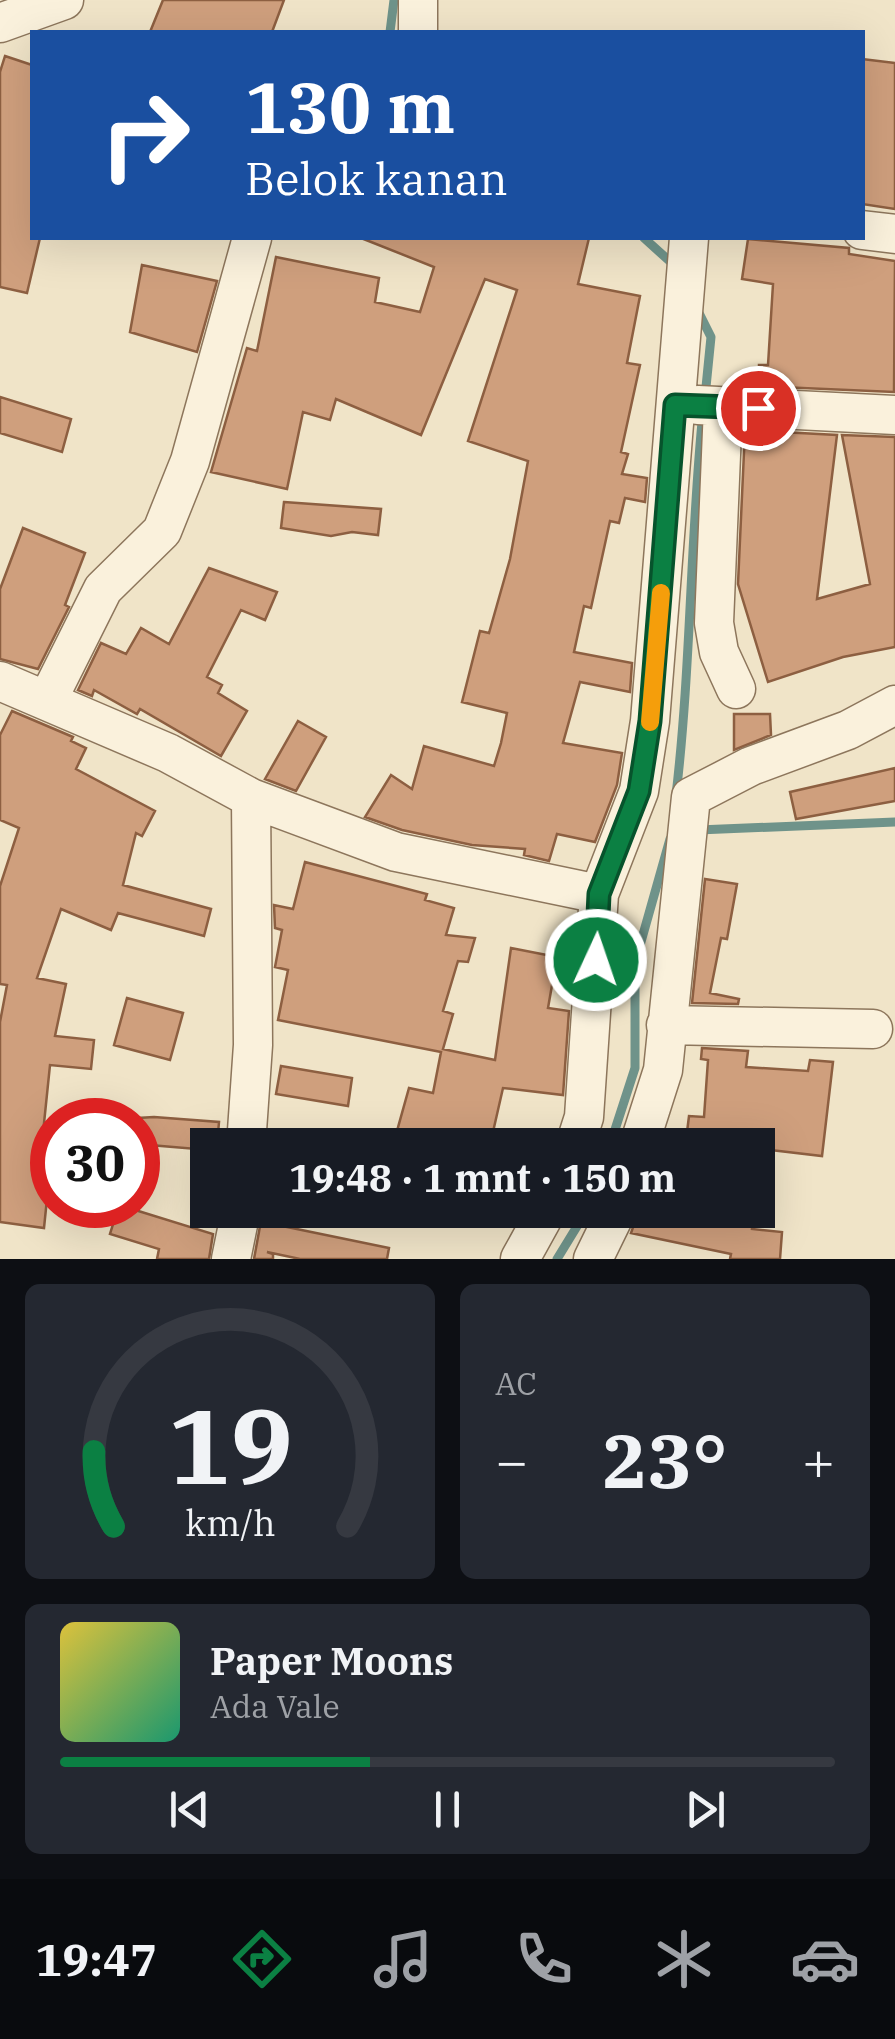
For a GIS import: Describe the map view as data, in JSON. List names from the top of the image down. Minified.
{"page":{"turn":["130 m","Belok kanan"],"limit":"30","trip":"19:48 · 1 mnt · 150 m","tile":"AC","heat":["−","23°","+"],"song":["Paper Moons","Ada Vale"],"tabs":"19:47","gauge":["19","km/h"]}}
